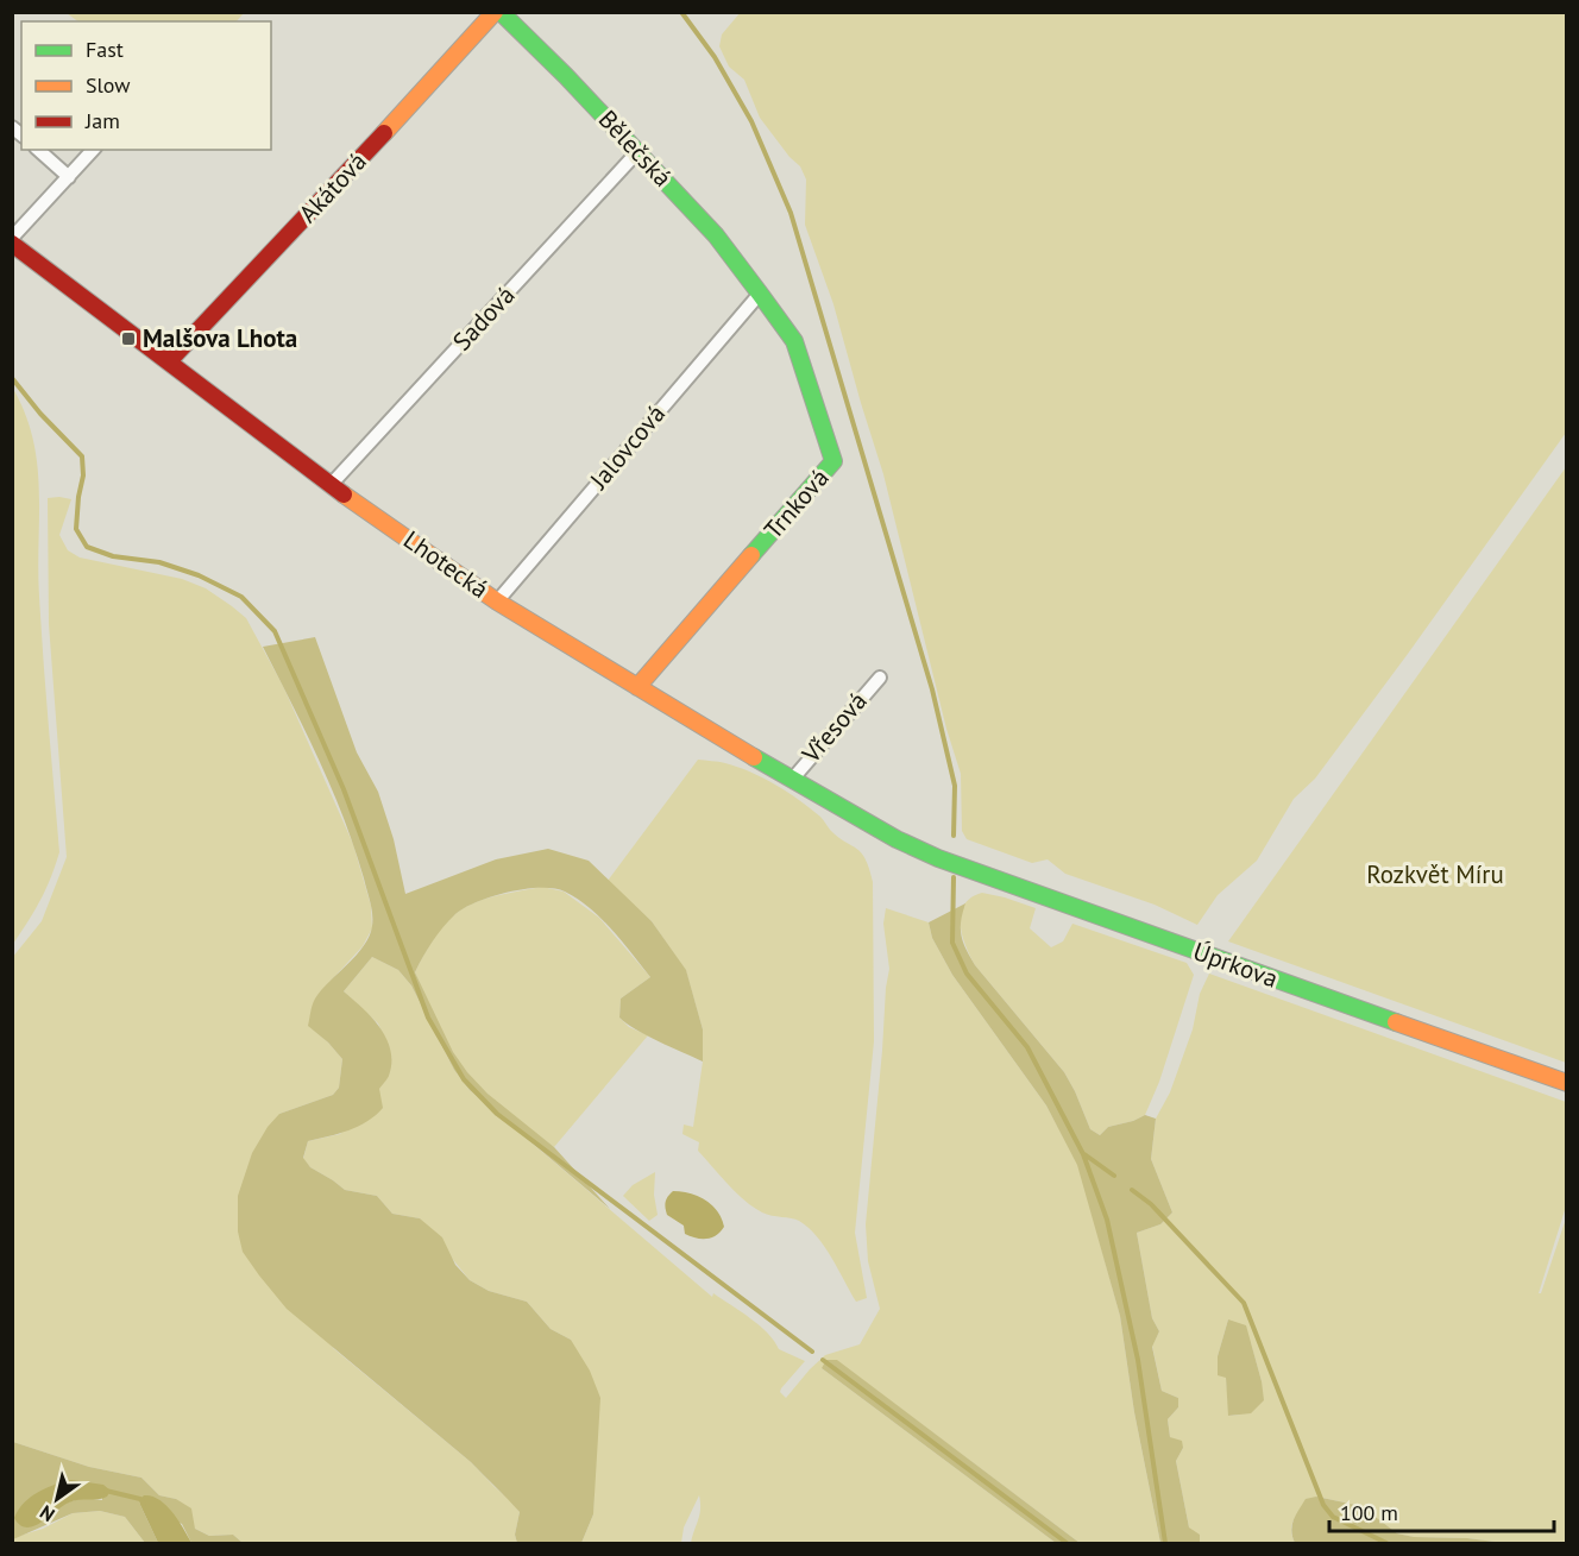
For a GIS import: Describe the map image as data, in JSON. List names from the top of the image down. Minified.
{"streets":{"street":["Bělečská","Akátová","Sadová","Jalovcová","Trnková","Lhotecká","Vřesová","Úprkova"]},"crossings":[["Bělečská","Sadová"],["Bělečská","Jalovcová"],["Bělečská","Trnková"],["Akátová","Lhotecká"],["Sadová","Lhotecká"],["Jalovcová","Trnková"],["Jalovcová","Lhotecká"],["Trnková","Lhotecká"],["Lhotecká","Vřesová"],["Lhotecká","Úprkova"]],"parks":["Rozkvět Míru"],"places":{"transit":["Malšova Lhota"]},"legend":["Fast","Slow","Jam"],"scale_bar":"100 m","north":"bottom left"}
